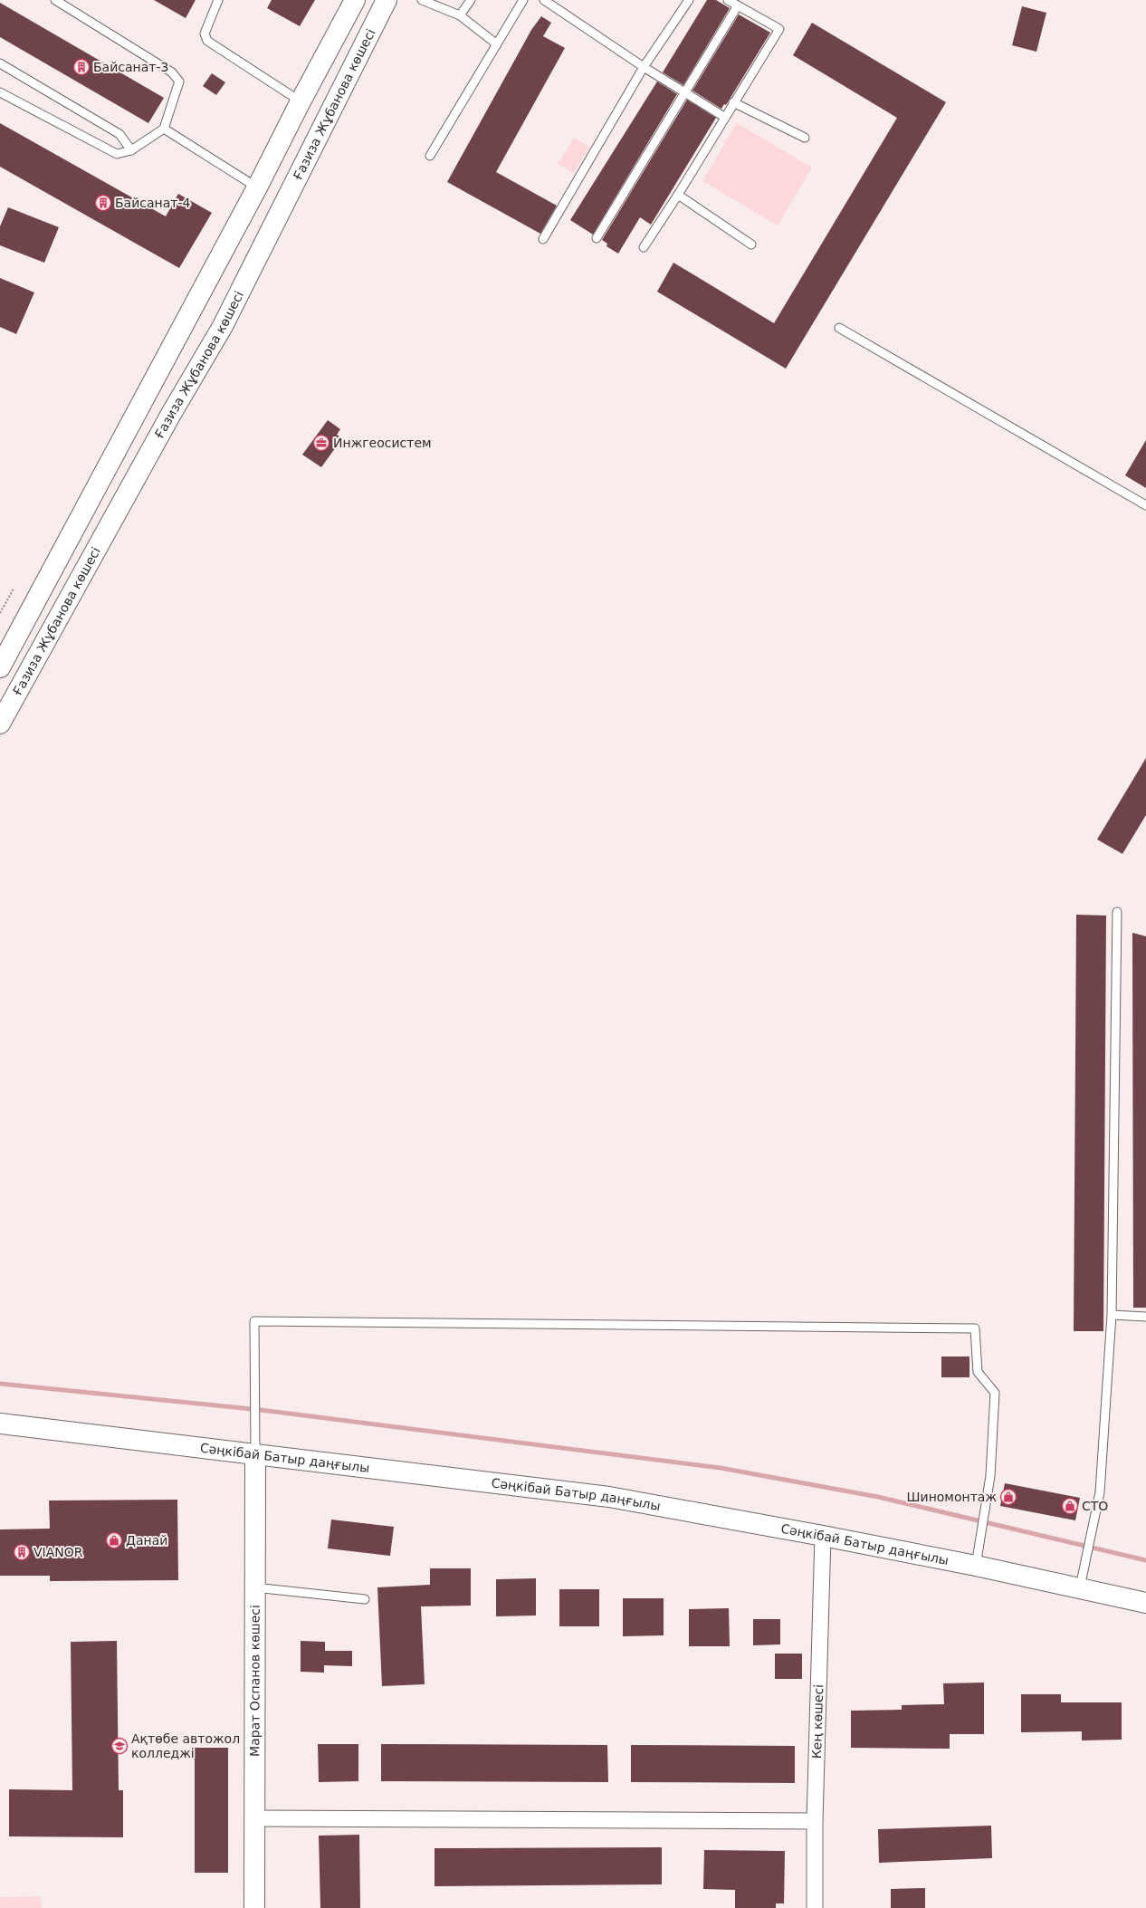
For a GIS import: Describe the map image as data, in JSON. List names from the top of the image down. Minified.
{"streets":{"street":["Ғазиза Жұбанова көшесі","Сәңкібай Батыр даңғылы","Марат Оспанов көшесі","Кең көшесі"]},"crossings":[["Сәңкібай Батыр даңғылы","Марат Оспанов көшесі"],["Сәңкібай Батыр даңғылы","Кең көшесі"]],"places":{"building":["Байсанат-3","Байсанат-4","VIANOR"],"office":["Инжгеосистем"],"shop":["Шиномонтаж","СТО","Данай"],"school or university":["Ақтөбе автожол колледжі"]}}
